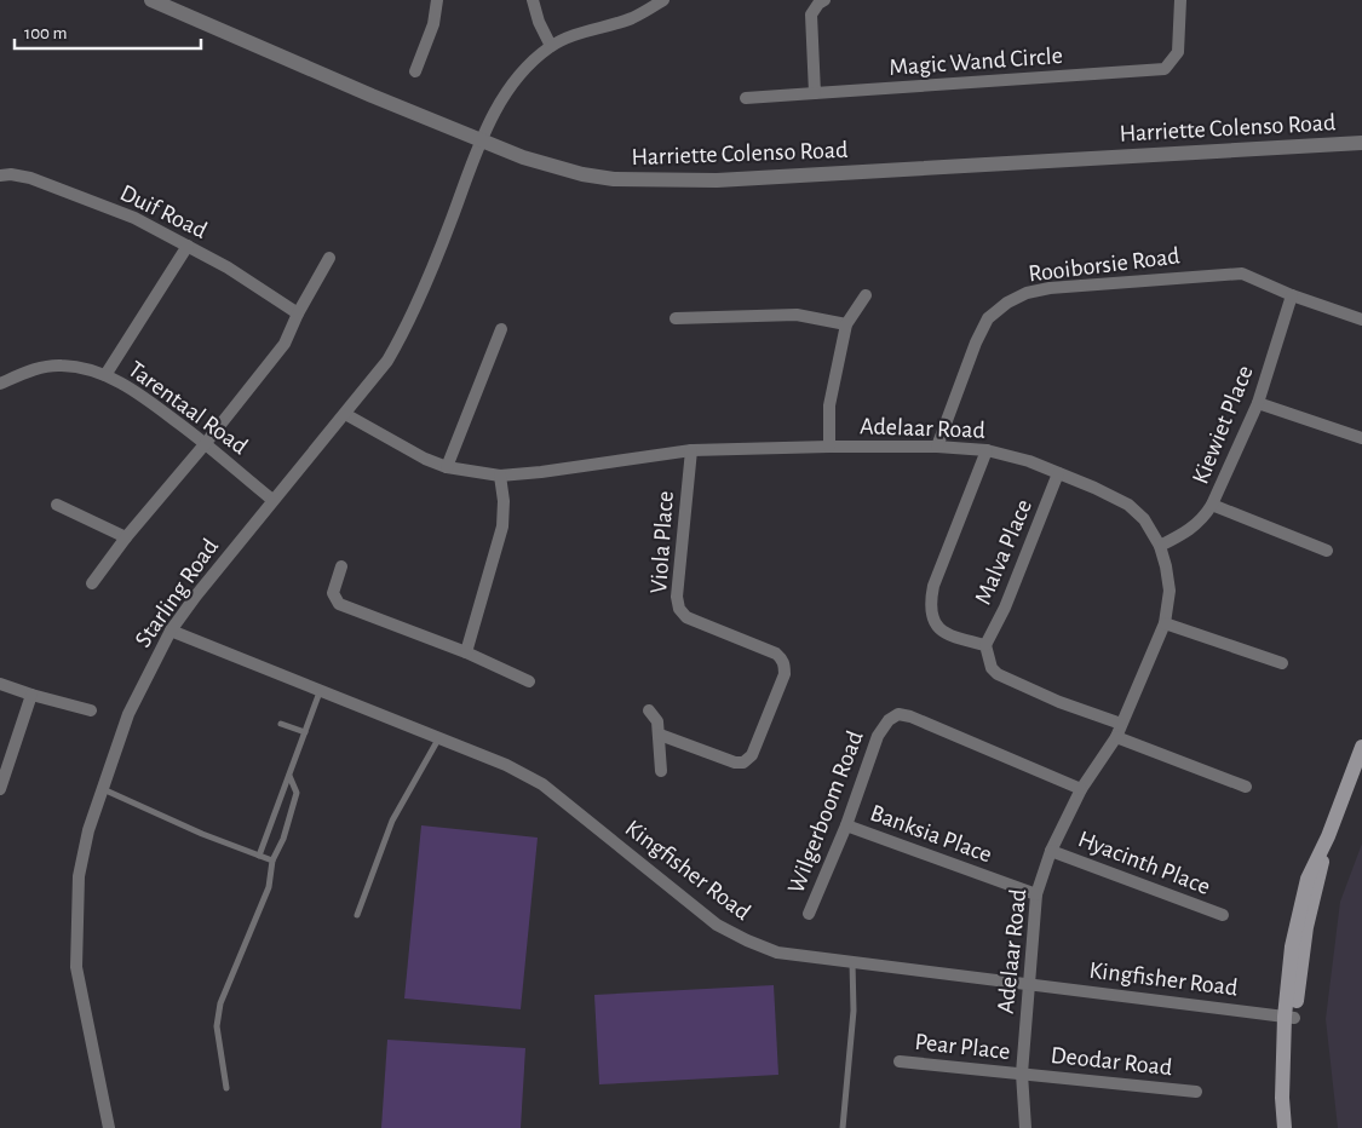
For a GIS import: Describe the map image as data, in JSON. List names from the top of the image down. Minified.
{"streets":{"street":["Magic Wand Circle","Harriette Colenso Road","Duif Road","Rooiborsie Road","Tarentaal Road","Kiewiet Place","Adelaar Road","Viola Place","Malva Place","Starling Road","Wilgerboom Road","Banksia Place","Hyacinth Place","Kingfisher Road","Pear Place","Deodar Road"]},"crossings":[["Harriette Colenso Road","Starling Road"],["Rooiborsie Road","Kiewiet Place"],["Rooiborsie Road","Adelaar Road"],["Tarentaal Road","Starling Road"],["Kiewiet Place","Adelaar Road"],["Adelaar Road","Viola Place"],["Adelaar Road","Malva Place"],["Adelaar Road","Starling Road"],["Adelaar Road","Wilgerboom Road"],["Adelaar Road","Banksia Place"],["Adelaar Road","Hyacinth Place"],["Adelaar Road","Kingfisher Road"],["Adelaar Road","Pear Place"],["Adelaar Road","Deodar Road"],["Starling Road","Kingfisher Road"],["Wilgerboom Road","Banksia Place"],["Pear Place","Deodar Road"]],"scale_bar":"100 m"}
